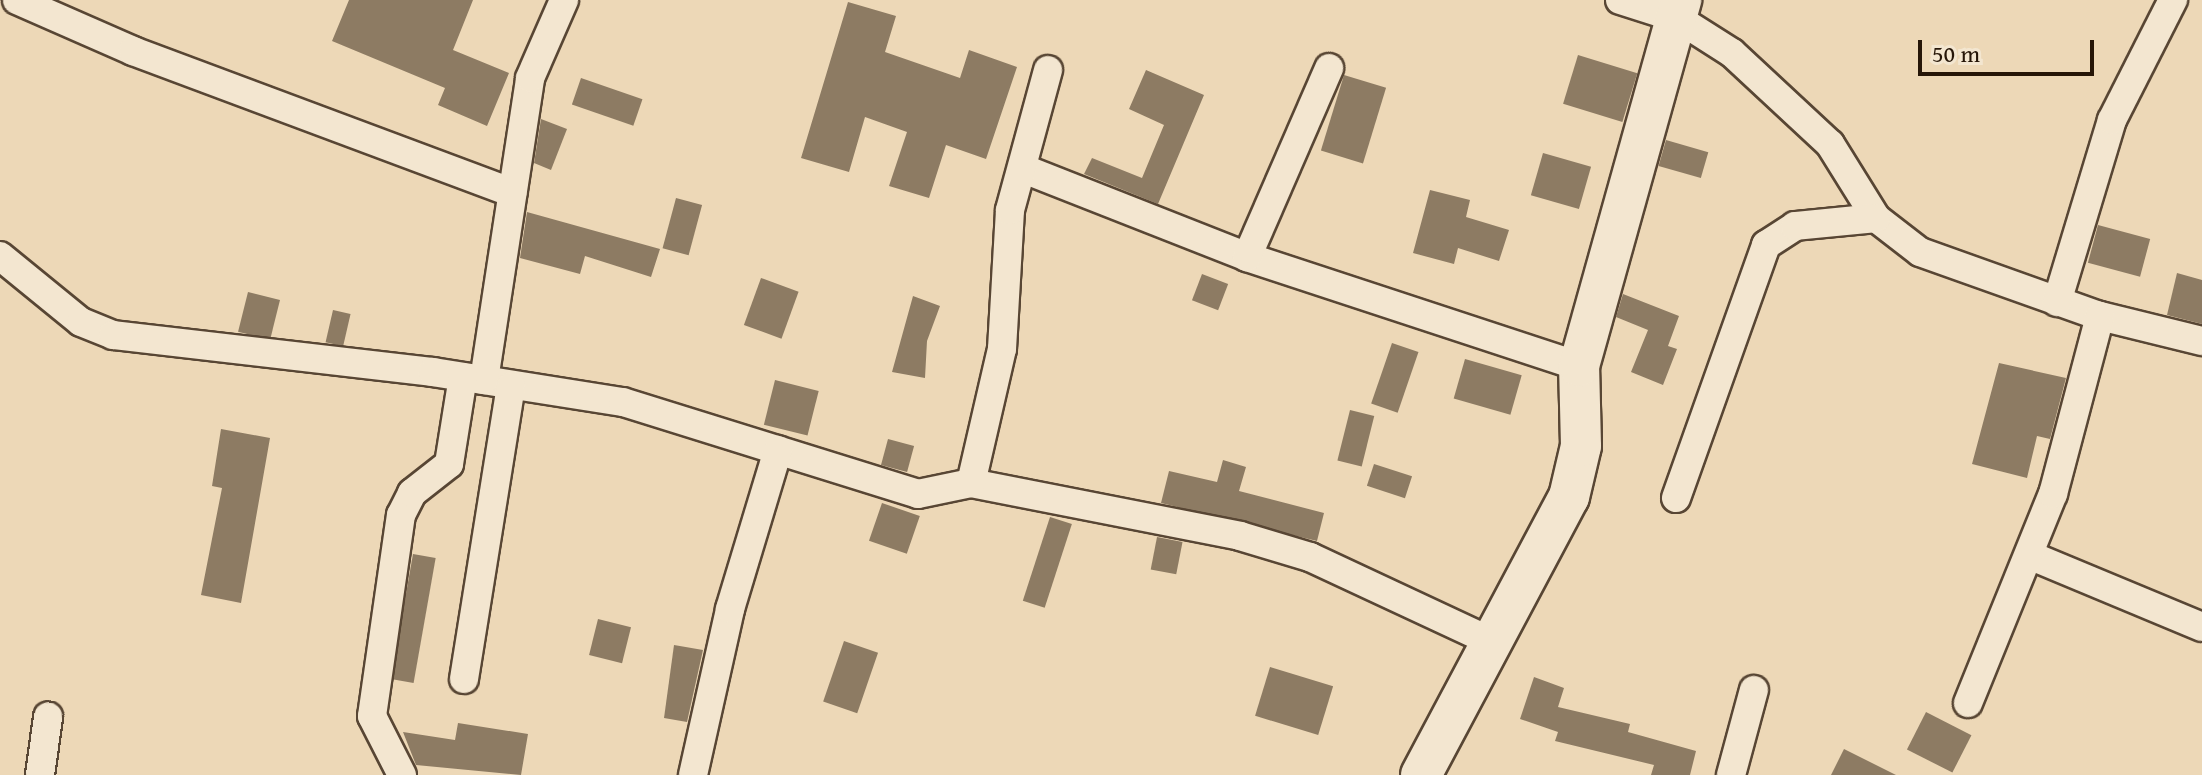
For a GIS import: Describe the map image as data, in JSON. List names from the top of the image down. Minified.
{"scale_bar":"50 m"}
